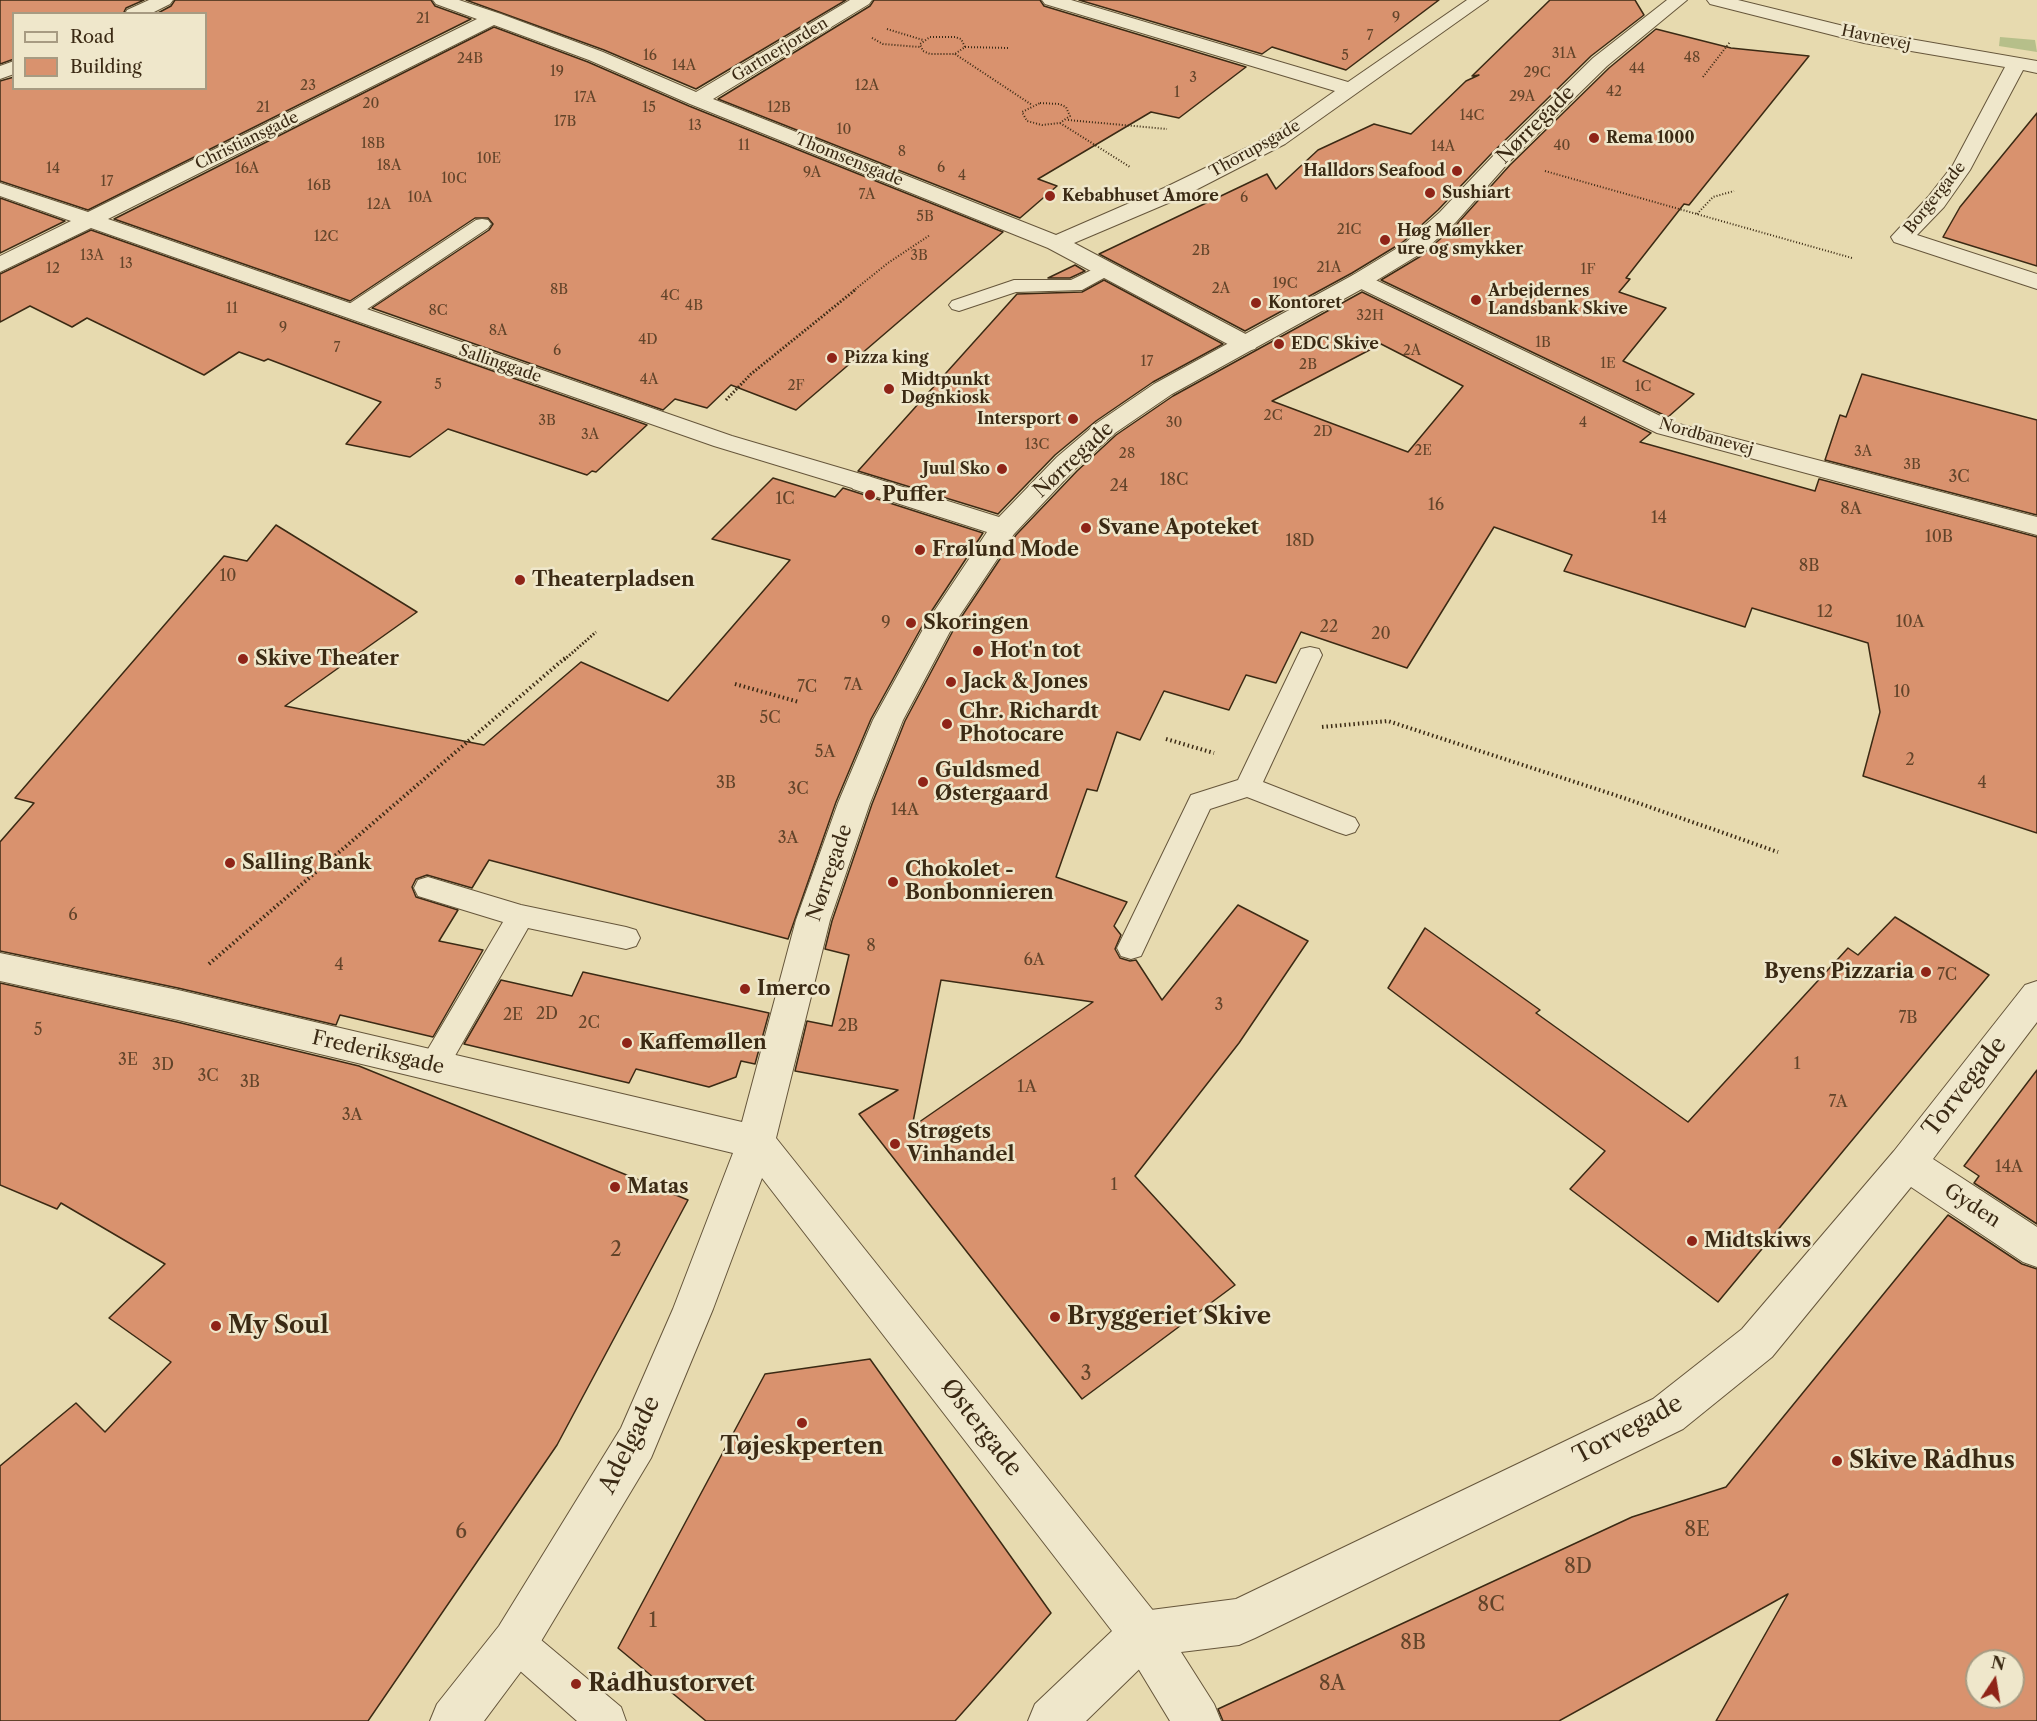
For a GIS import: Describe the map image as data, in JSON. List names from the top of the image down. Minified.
{"streets":{"street":["Havnevej","Gartnerjorden","Nørregade","Christiansgade","Thorupsgade","Thomsensgade","Borgergade","Sallinggade","Nordbanevej","Frederiksgade","Torvegade","Gyden","Østergade","Adelgade"]},"crossings":[["Havnevej","Borgergade"],["Gartnerjorden","Thomsensgade"],["Nørregade","Thomsensgade"],["Nørregade","Sallinggade"],["Nørregade","Nordbanevej"],["Nørregade","Frederiksgade"],["Nørregade","Østergade"],["Nørregade","Adelgade"],["Christiansgade","Thomsensgade"],["Christiansgade","Sallinggade"],["Thorupsgade","Thomsensgade"],["Frederiksgade","Østergade"],["Frederiksgade","Adelgade"],["Torvegade","Gyden"],["Torvegade","Østergade"],["Østergade","Adelgade"]],"places":["Rema 1000","Halldors Seafood","Sushiart","Kebabhuset Amore","Høg Møller ure og smykker","Arbejdernes Landsbank Skive","Kontoret","EDC Skive","Pizza king","Midtpunkt Døgnkiosk","Intersport","Juul Sko","Puffer","Svane Apoteket","Frølund Mode","Theaterpladsen","Skoringen","Hot'n tot","Skive Theater","Jack & Jones","Chr. Richardt Photocare","Guldsmed Østergaard","Salling Bank","Chokolet - Bonbonnieren","Byens Pizzaria","Imerco","Kaffemøllen","Strøgets Vinhandel","Matas","Midtskiws","Bryggeriet Skive","My Soul","Tøjeskperten","Skive Rådhus","Rådhustorvet"],"house_numbers":["9","21","7","31A","16","5","48","24B","14A","44","19","29C","3","23","12A","42","1","29A","17A","20","21","15","12B","14C","17B","13","10","18B","11","40","14A","8","10E","18A","6","14","16A","9A","4","10C","17","16B","7A","10A","6","12A","5B","21C","12C","2B","13A","3B","13","21A","12","1F","19C","2A","8B","4C","4B","11","8C","32H","9","8A","4D","1B","7","6","2A","17","1E","2B","4A","5","2F","1C","2C","3B","30","4","2D","3A","13C","2E","3A","28","3B","3C","18C","24","1C","16","8A","14","10B","18D","8B","10","12","10A","9","22","20","7A","7C","10","5C","5A","2","3B","4","3C","14A","3A","6","8","6A","4","7C","3","2D","2E","7B","2C","2B","5","3E","1","3D","3C","3B","1A","7A","3A","14A","1","2","3","8E","6","8D","8C","1","8B","8A"],"legend":["Road","Building"],"north":"top"}
